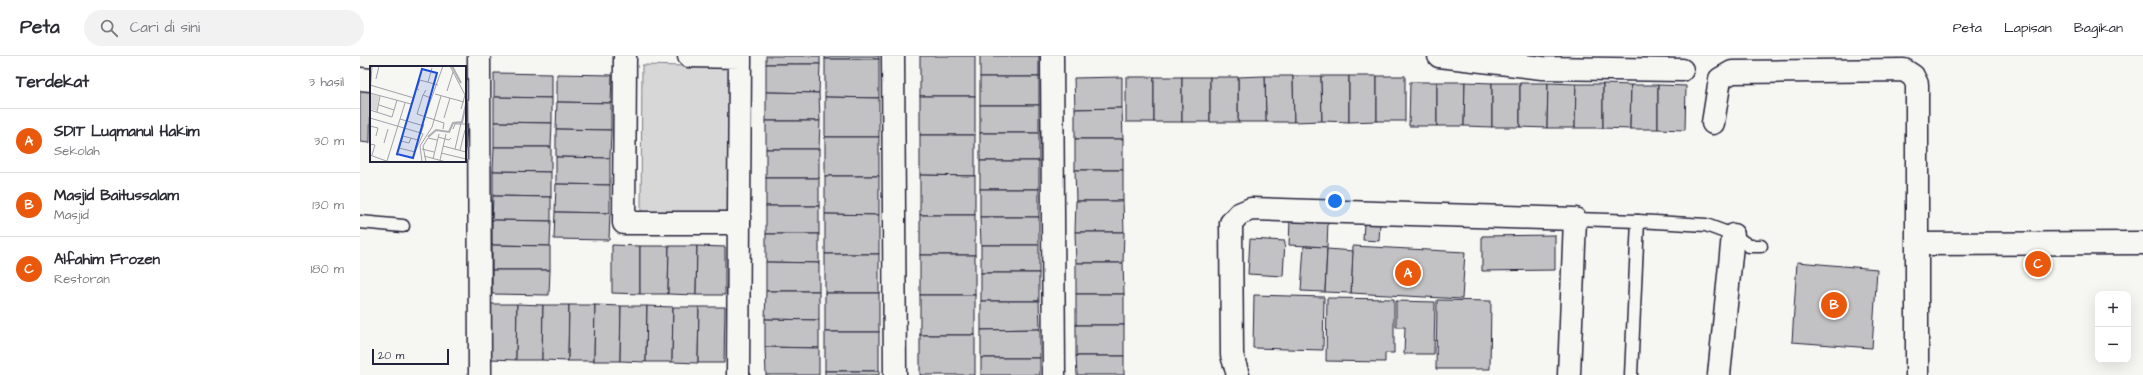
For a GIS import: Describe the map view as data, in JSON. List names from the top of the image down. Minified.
{"scale_bar":"20 m","page":{"header":"Peta","search":"Cari di sini","nav":["Peta","Lapisan","Bagikan"],"heading":["Terdekat","3 hasil"],"list":[{"mark":"A","name":"SDIT Luqmanul Hakim","note":"Sekolah","value":"30 m"},{"mark":"B","name":"Masjid Baitussalam","note":"Masjid","value":"130 m"},{"mark":"C","name":"Alfahim Frozen","note":"Restoran","value":"180 m"}],"pins":["C","A","B"],"map_buttons":["+","−"],"scale":"20 m"}}
